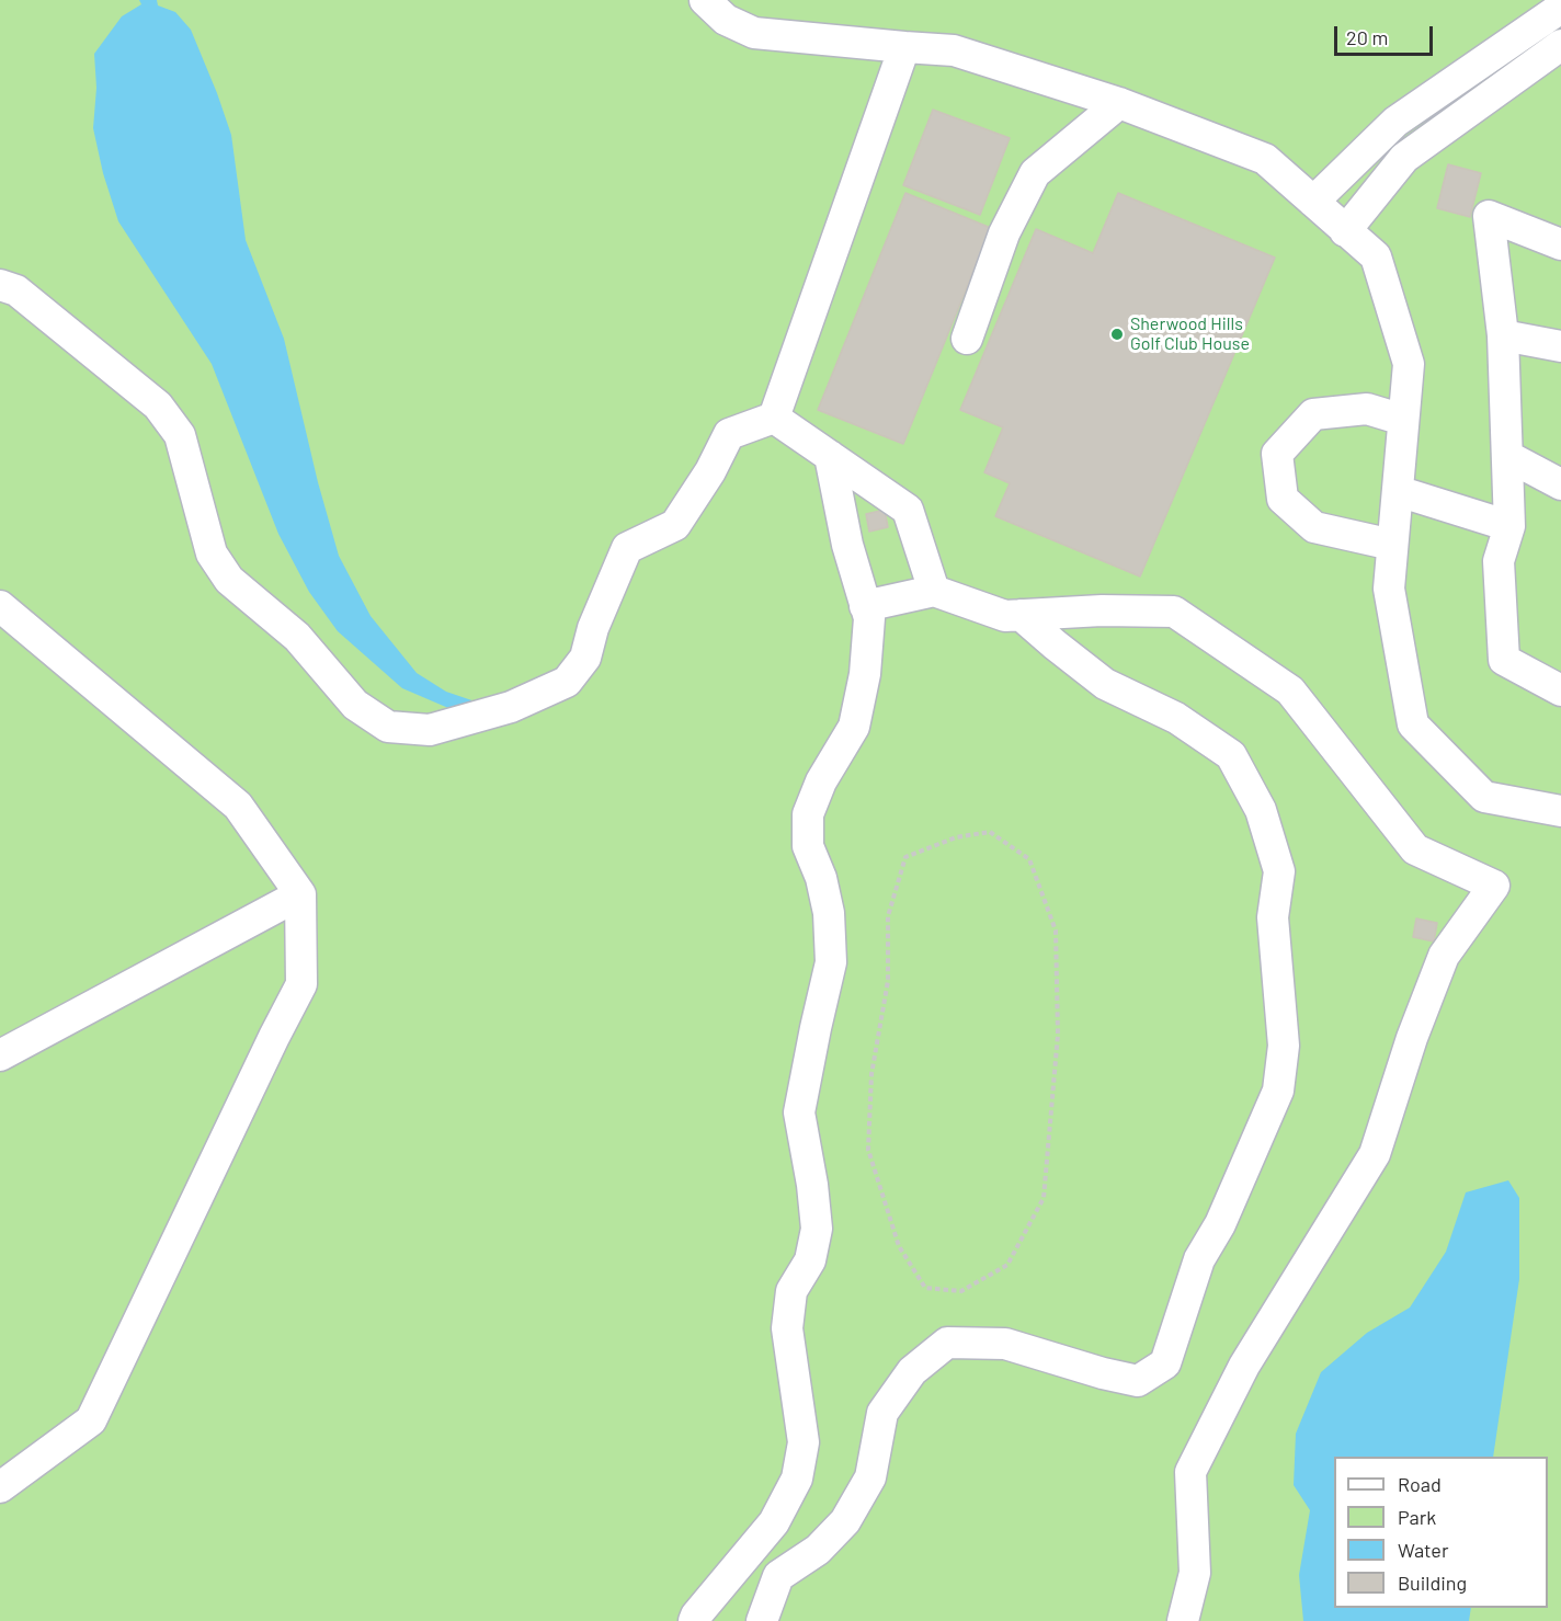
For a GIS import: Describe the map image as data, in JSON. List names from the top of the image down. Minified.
{"places":["Sherwood Hills Golf Club House"],"legend":["Road","Park","Water","Building"],"scale_bar":"20 m"}
